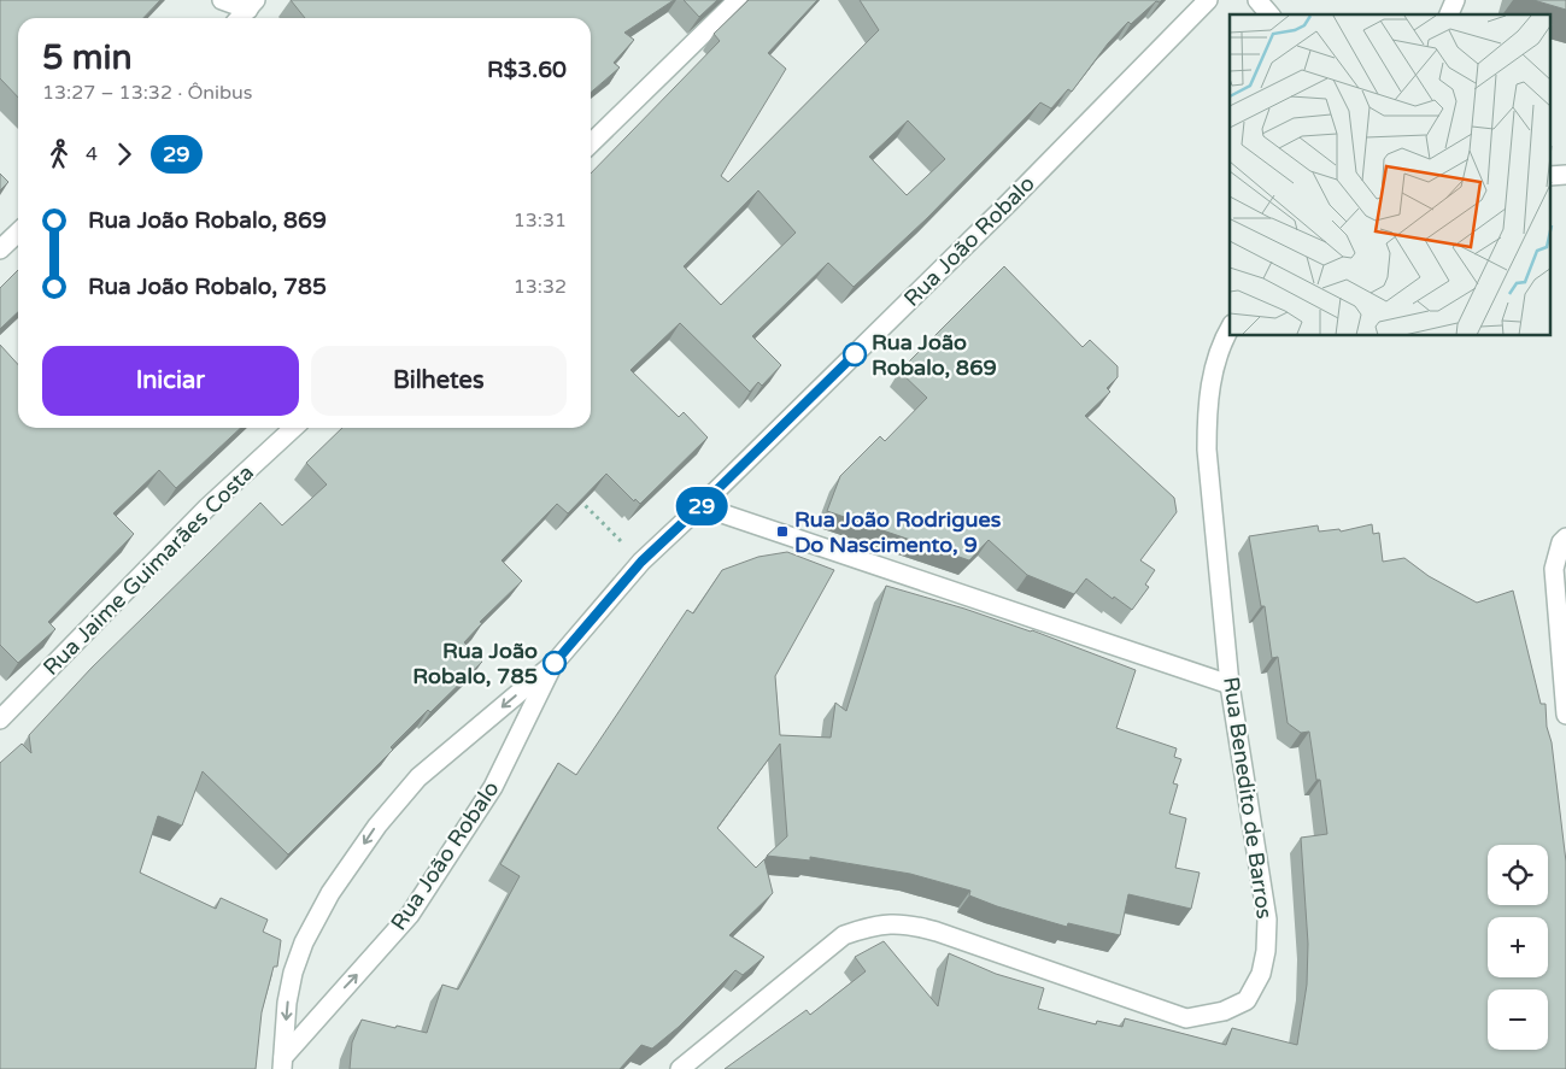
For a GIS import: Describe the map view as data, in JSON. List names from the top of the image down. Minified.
{"streets":{"street":["Rua João Robalo","Rua Jaime Guimarães Costa","Rua Benedito de Barros"]},"places":{"other":["Rua João Robalo, 869","Rua João Robalo, 785"],"transit":["Rua João Rodrigues Do Nascimento, 9"]},"lines":["bus line 29"],"page":{"on_map":"29","heading":["5 min","13:27 – 13:32 · Ônibus","R$3.60"],"legs":["4","29"],"list":[{"name":"Rua João Robalo, 869","value":"13:31"},{"name":"Rua João Robalo, 785","value":"13:32"}],"buttons":["Iniciar","Bilhetes"],"map_buttons":["+","−"]}}
